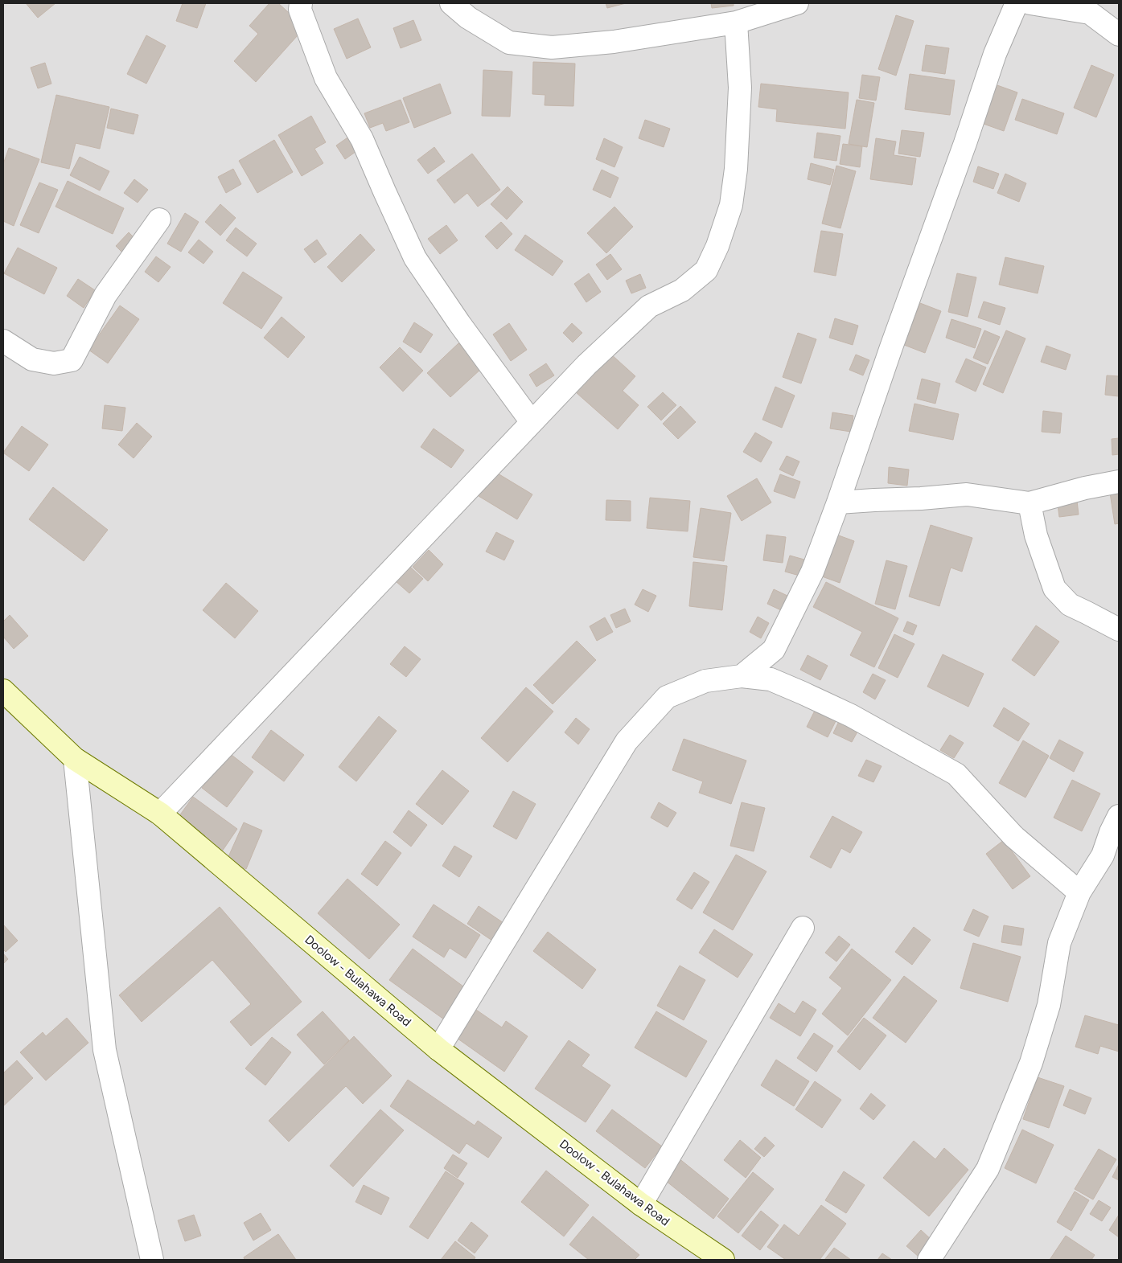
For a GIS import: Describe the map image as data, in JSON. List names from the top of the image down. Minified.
{"streets":{"main road":["Doolow - Bulahawa Road"]}}
